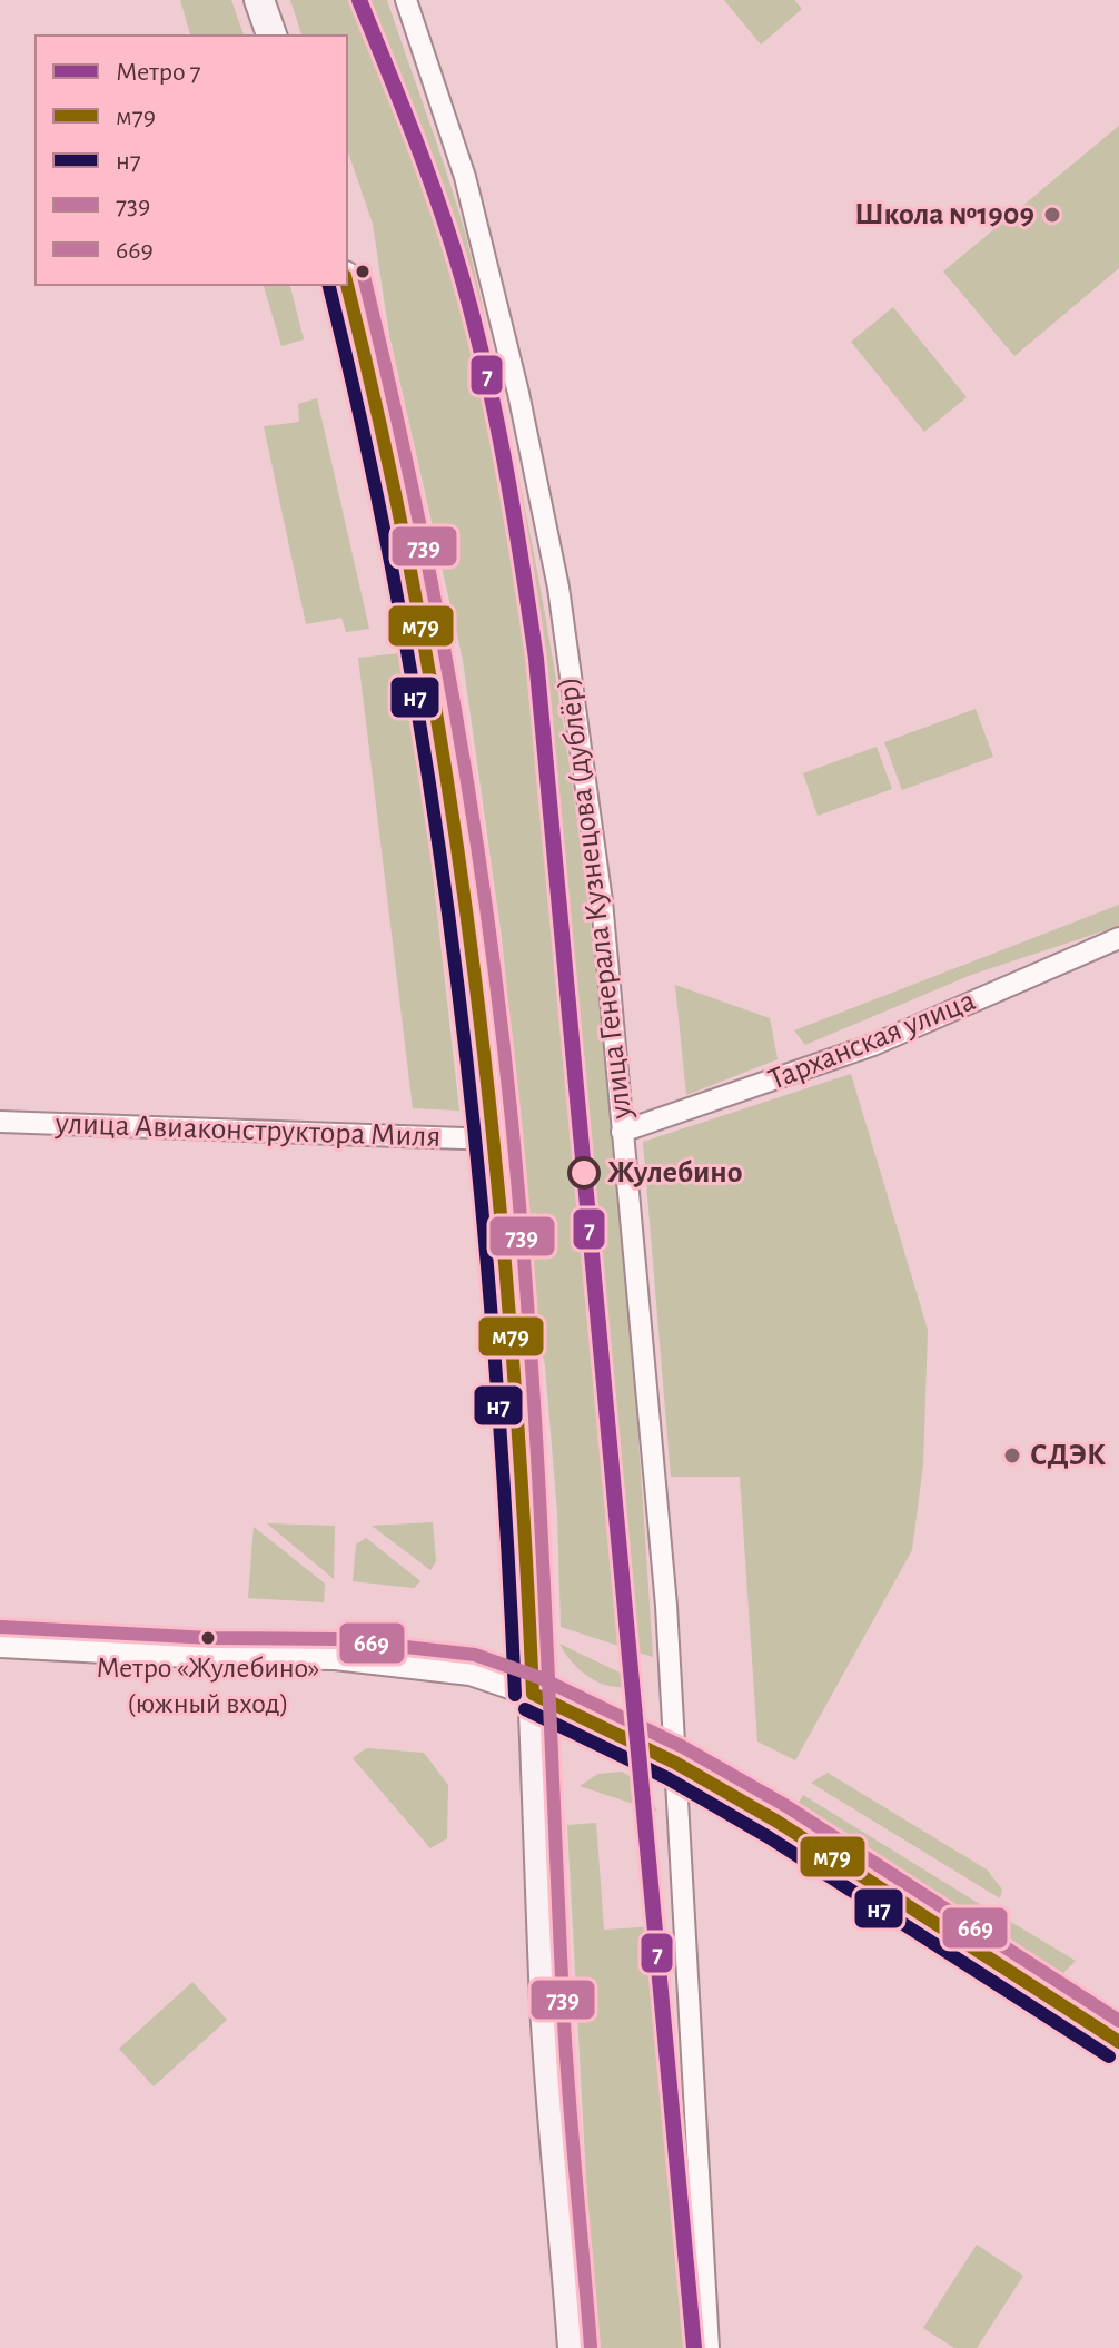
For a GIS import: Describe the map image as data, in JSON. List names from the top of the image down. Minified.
{"streets":{"street":["улица Генерала Кузнецова (дублёр)","Тарханская улица","улица Авиаконструктора Миля"]},"crossings":[["улица Генерала Кузнецова (дублёр)","Тарханская улица"]],"places":["Школа №1909","Жулебино","СДЭК","Метро «Жулебино» (южный вход)"],"lines":["metro line 7","transit line 739","transit line м79","transit line н7","transit line 669"],"legend":["Метро 7","м79","н7","739","669"]}
